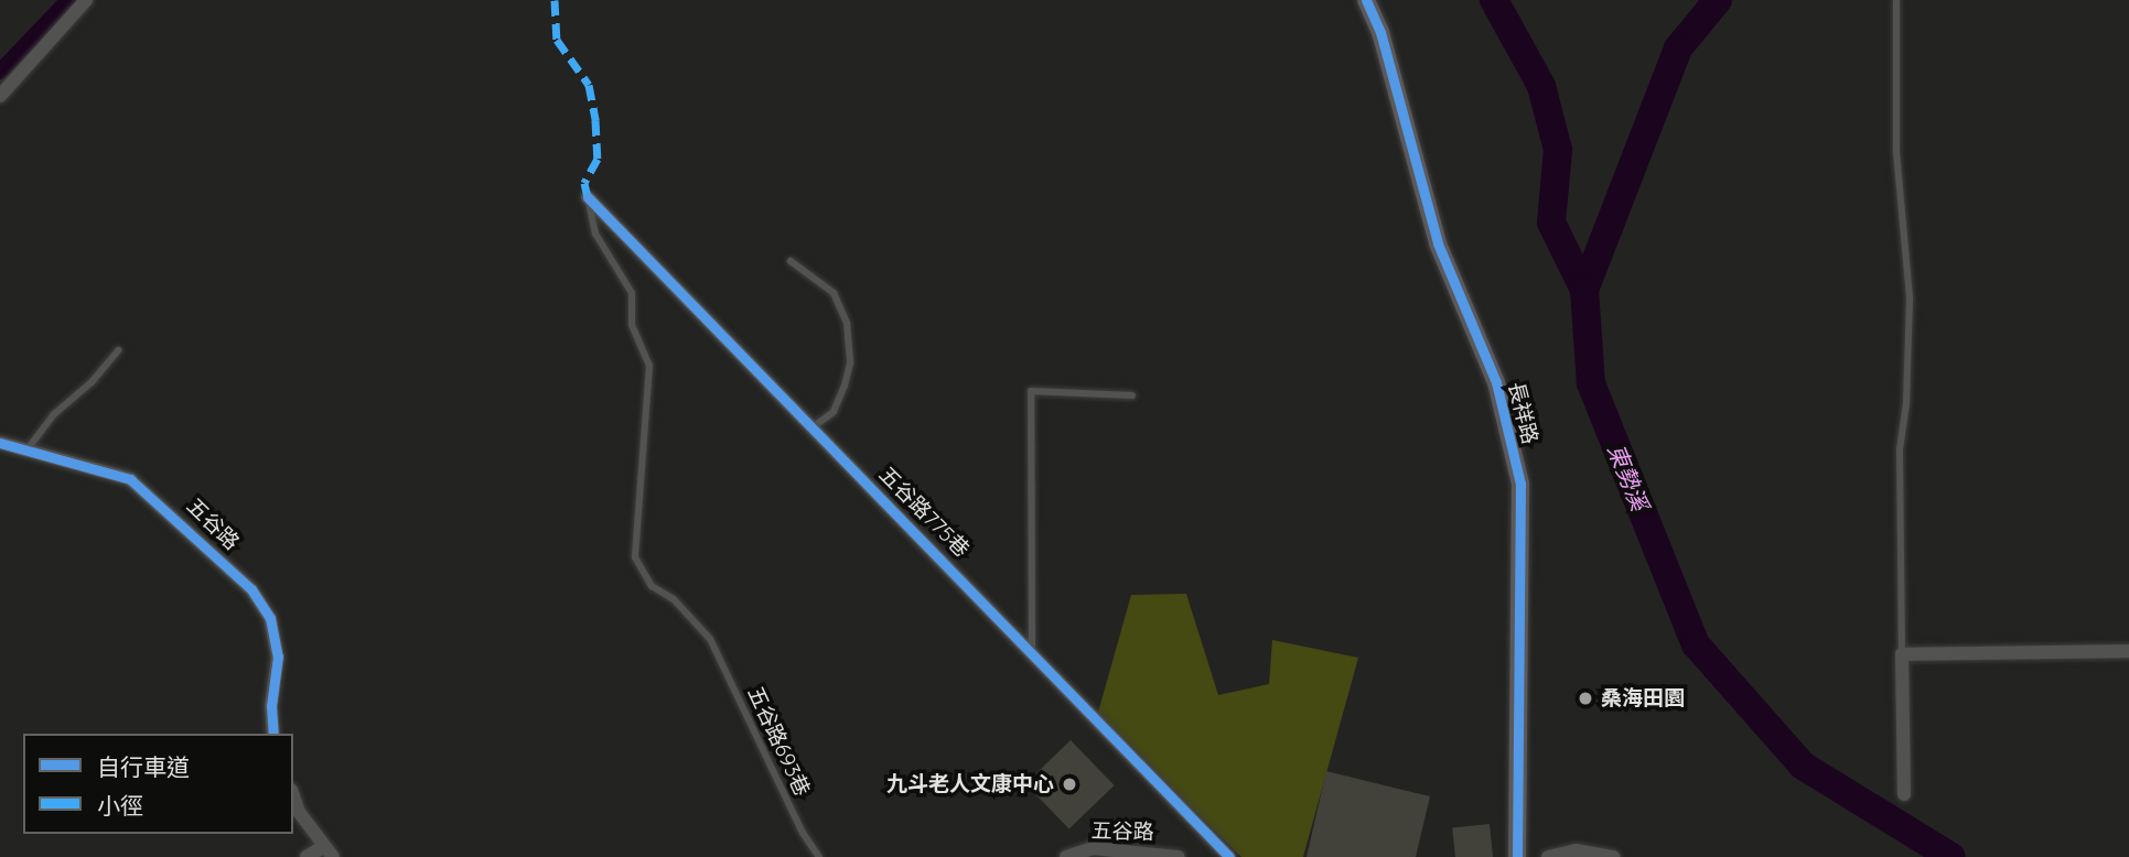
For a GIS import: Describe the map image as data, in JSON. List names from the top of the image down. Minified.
{"streets":{"street":["長祥路","五谷路775巷","五谷路"],"lane":["五谷路693巷"]},"crossings":[["五谷路775巷","五谷路693巷"]],"water":["東勢溪"],"places":["桑海田園","九斗老人文康中心"],"legend":["自行車道","小徑"]}
